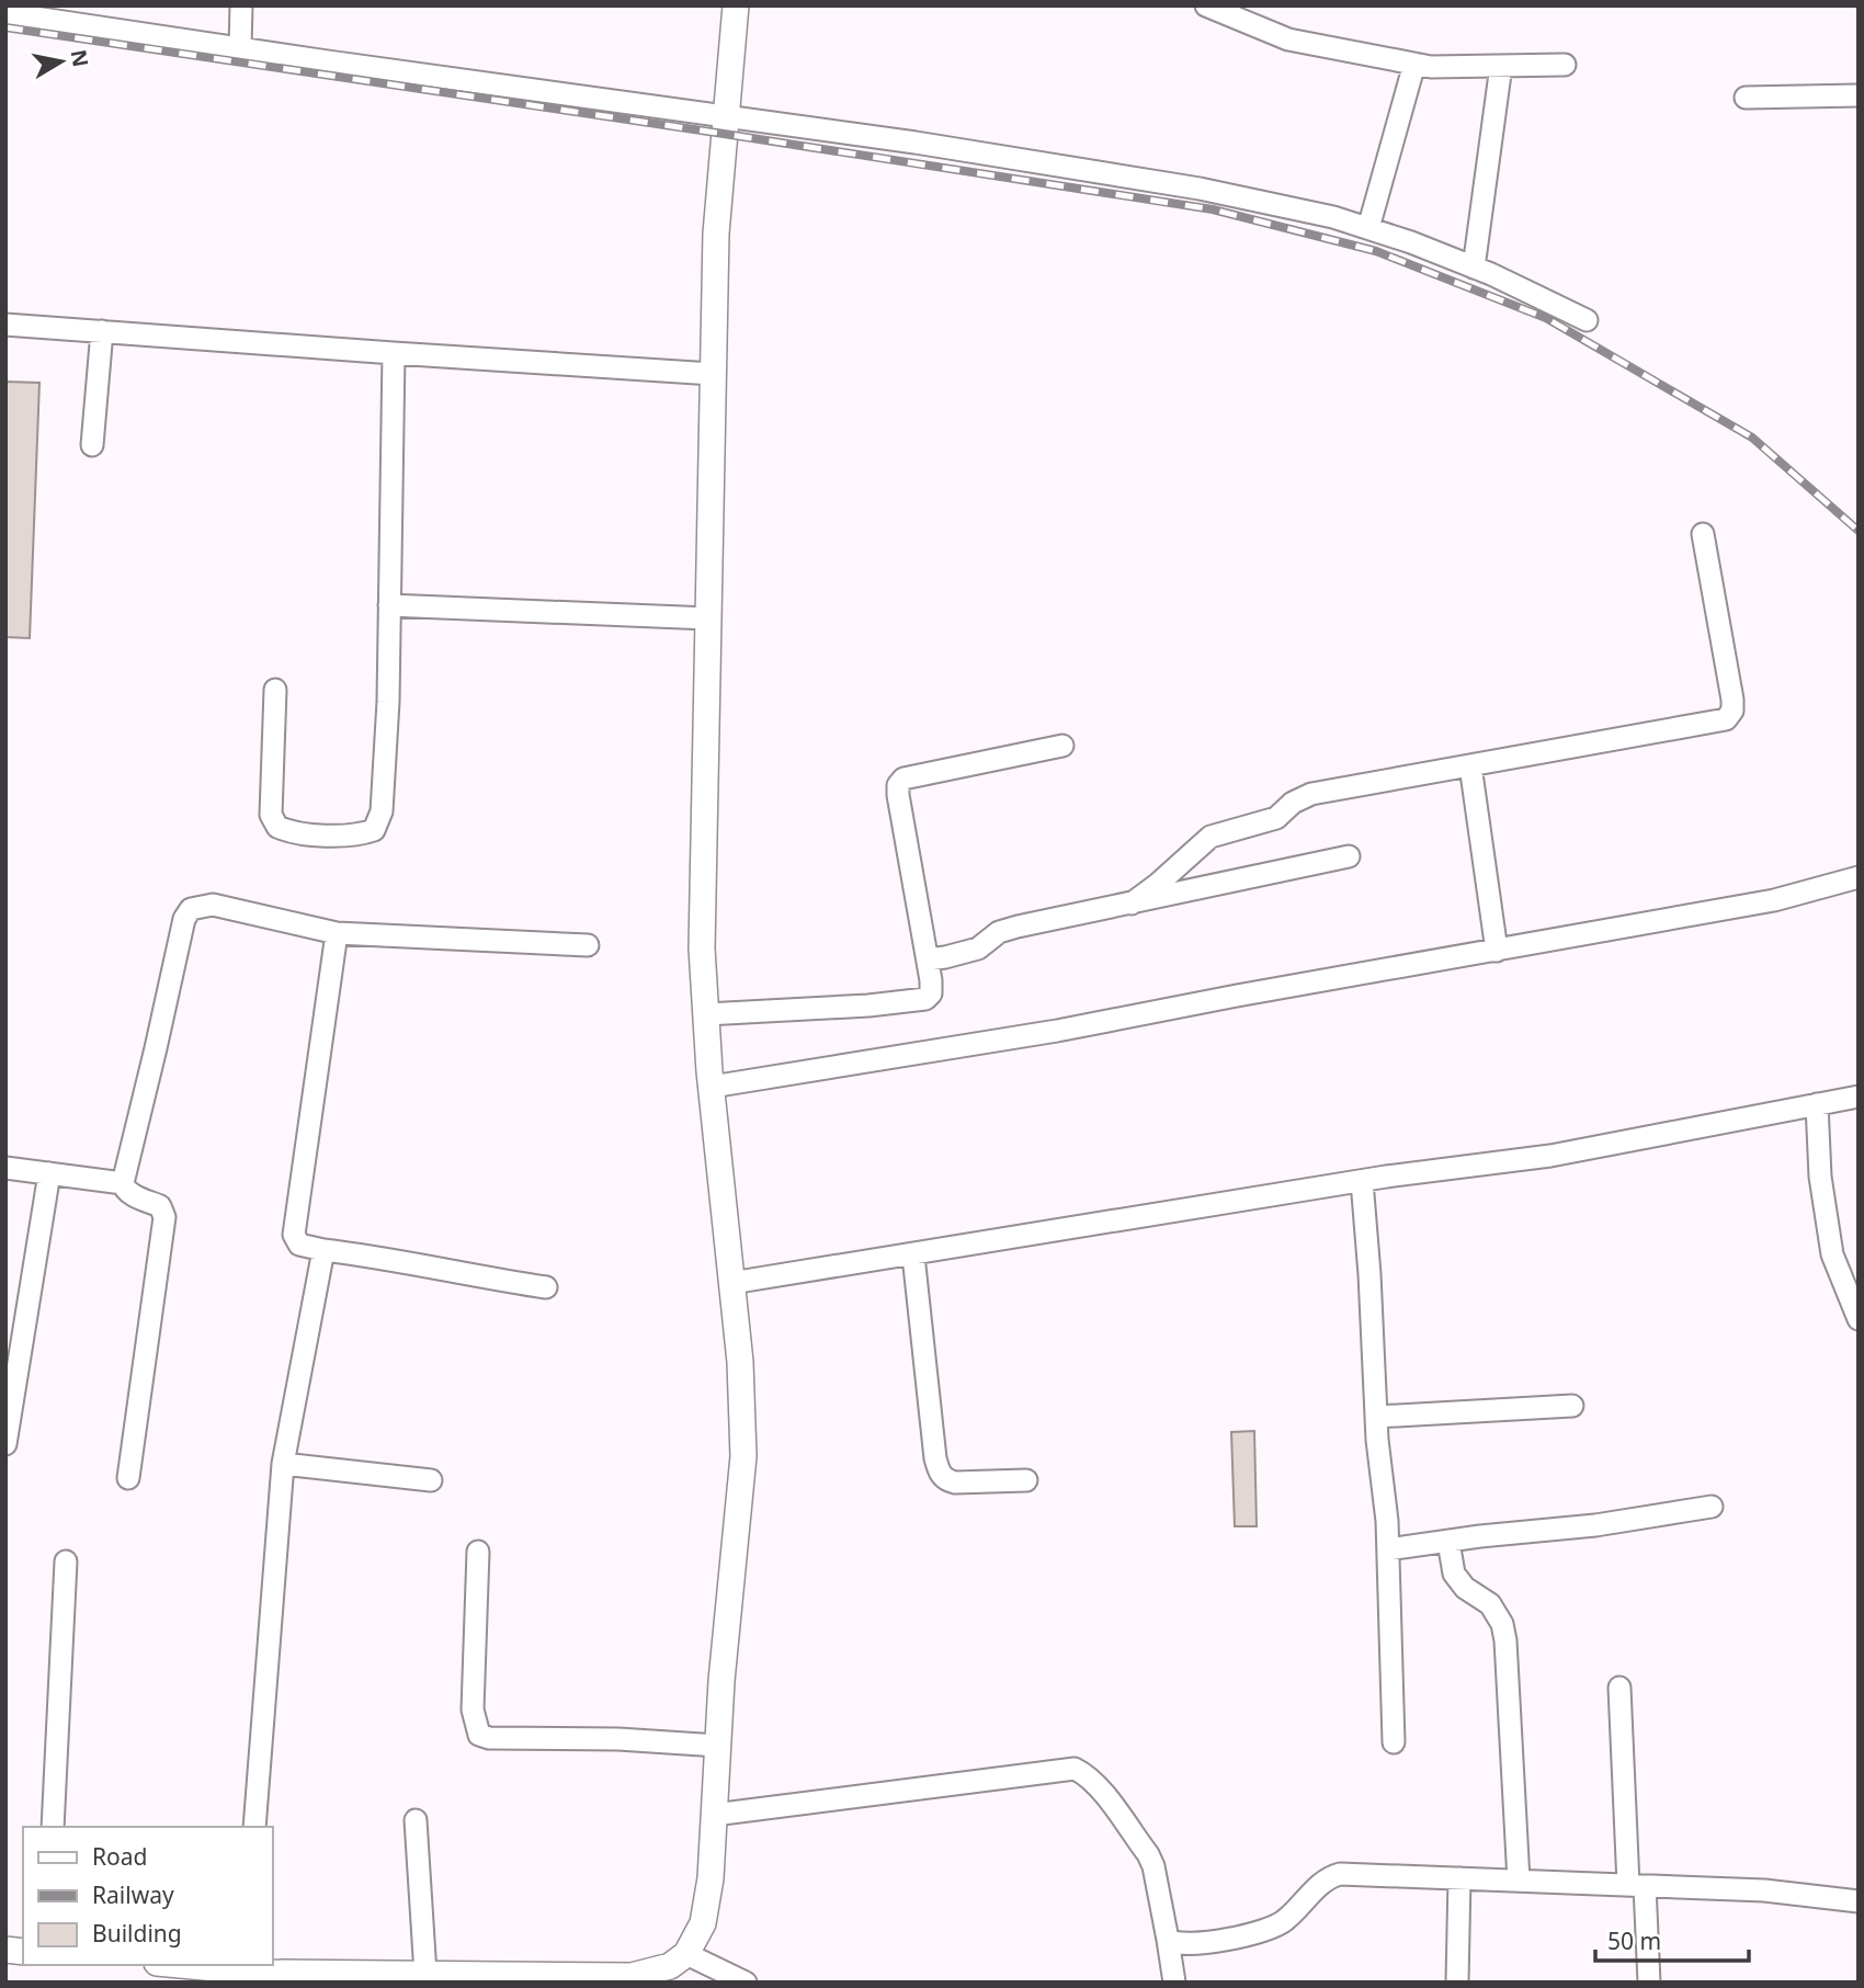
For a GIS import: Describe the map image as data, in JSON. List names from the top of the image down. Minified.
{"legend":["Road","Railway","Building"],"scale_bar":"50 m","north":"right"}
